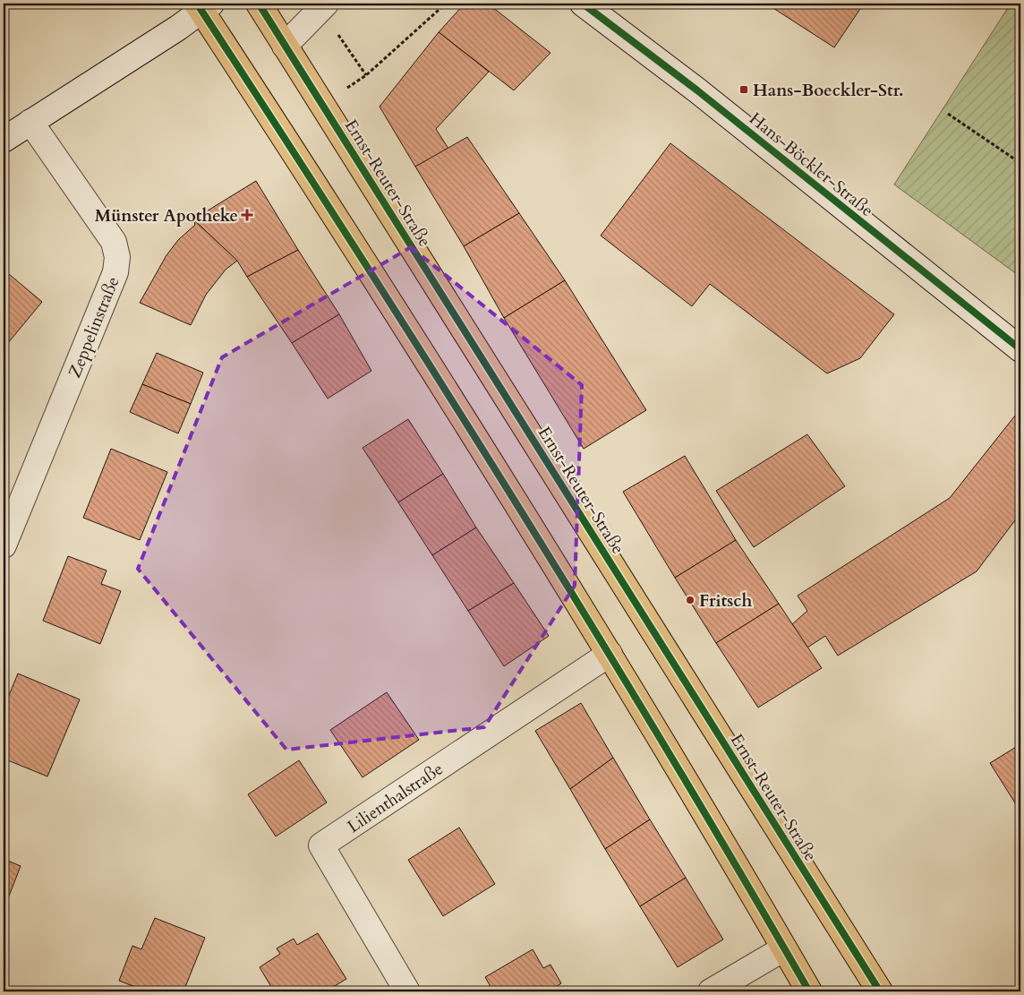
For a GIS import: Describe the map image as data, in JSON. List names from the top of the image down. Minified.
{"streets":{"main road":["Ernst-Reuter-Straße"],"street":["Hans-Böckler-Straße","Zeppelinstraße","Lilienthalstraße"]},"places":{"transit":["Hans-Boeckler-Str."],"health":["Münster Apotheke"],"other":["Fritsch"]}}
